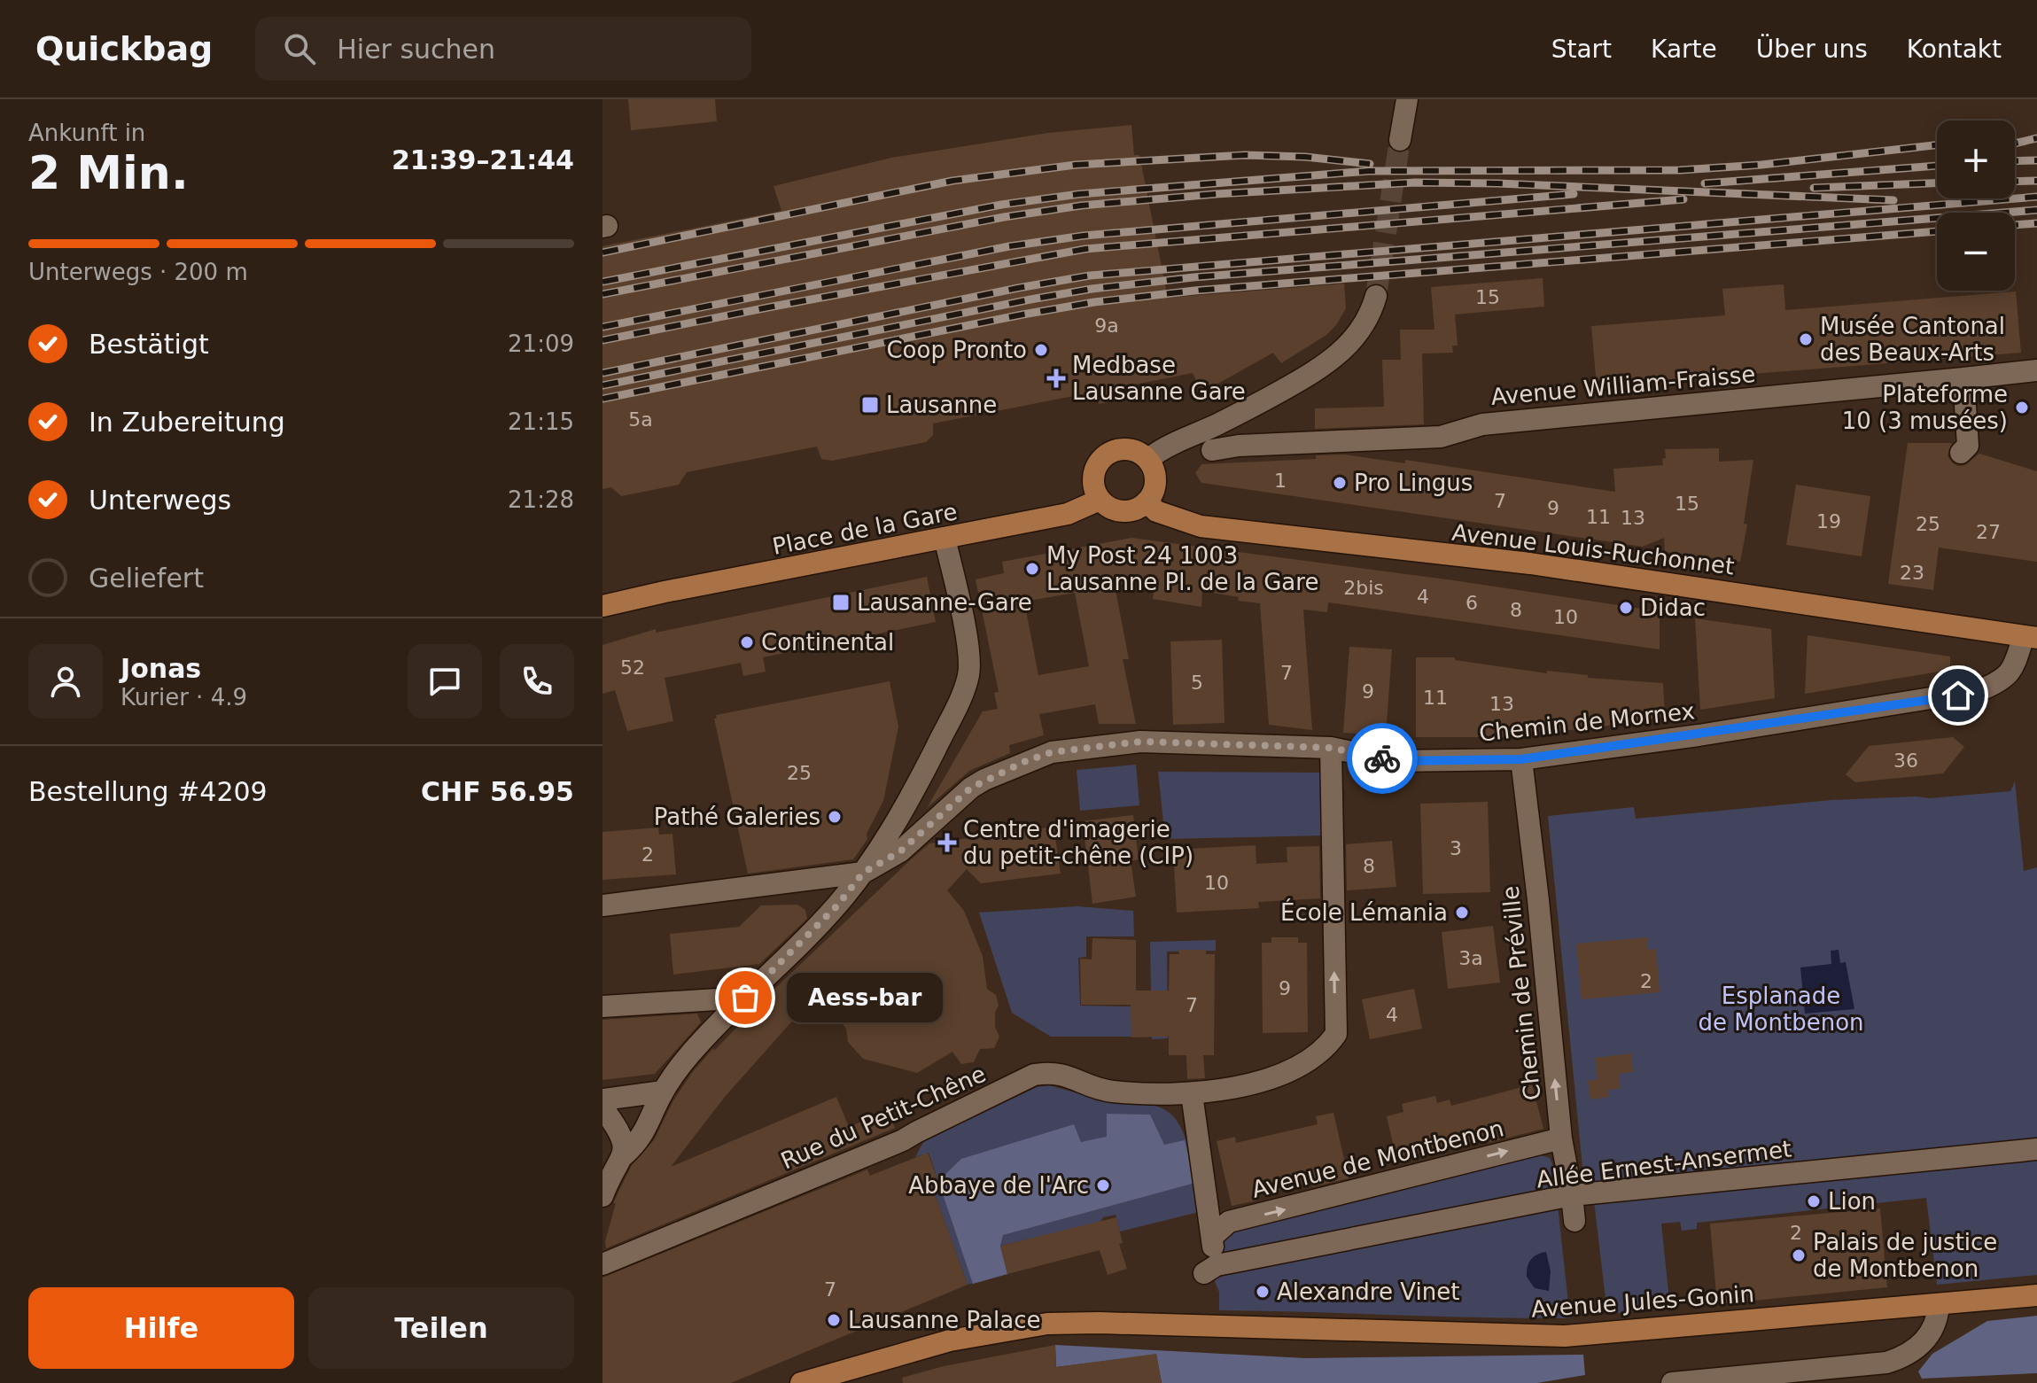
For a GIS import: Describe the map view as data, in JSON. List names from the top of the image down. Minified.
{"streets":{"main road":["Place de la Gare","Avenue Louis-Ruchonnet","Avenue Jules-Gonin"],"street":["Avenue William-Fraisse","Chemin de Mornex","Chemin de Préville","Rue du Petit-Chêne","Avenue de Montbenon","Allée Ernest-Ansermet"]},"crossings":[["Place de la Gare","Avenue Louis-Ruchonnet"],["Avenue Louis-Ruchonnet","Chemin de Mornex"],["Chemin de Mornex","Chemin de Préville"],["Chemin de Mornex","Rue du Petit-Chêne"],["Chemin de Préville","Avenue de Montbenon"],["Chemin de Préville","Allée Ernest-Ansermet"],["Avenue de Montbenon","Allée Ernest-Ansermet"]],"one_way":["Chemin de Préville","Avenue de Montbenon"],"parks":["Esplanade de Montbenon"],"places":{"other":["Musée Cantonal des Beaux-Arts","Coop Pronto","Plateforme 10 (3 musées)","Pro Lingus","My Post 24 1003 Lausanne Pl. de la Gare","Didac","Continental","Pathé Galeries","École Lémania","Aess-bar","Abbaye de l'Arc","Lion","Palais de justice de Montbenon","Alexandre Vinet","Lausanne Palace"],"health":["Medbase Lausanne Gare","Centre d'imagerie du petit-chêne (CIP)"],"transit":["Lausanne","Lausanne-Gare"]},"house_numbers":["15","9a","5a","1","7","15","9","11","13","19","25","27","23","2bis","4","6","8","10","52","7","5","9","11","13","36","25","3","2","8","10","3a","2","9","7","4","2","7"],"page":{"header":"Quickbag","search":"Hier suchen","nav":["Start","Karte","Über uns","Kontakt"],"heading":["2 Min.","Ankunft in","21:39–21:44"],"panel":["Jonas","Kurier · 4.9","Bestellung #4209","CHF 56.95"],"map_buttons":["+","−"],"bar":"Unterwegs · 200 m","list":[["Bestätigt","21:09"],["In Zubereitung","21:15"],["Unterwegs","21:28"],"Geliefert"],"bubble":"Aess-bar","buttons":["Hilfe","Teilen"]}}
